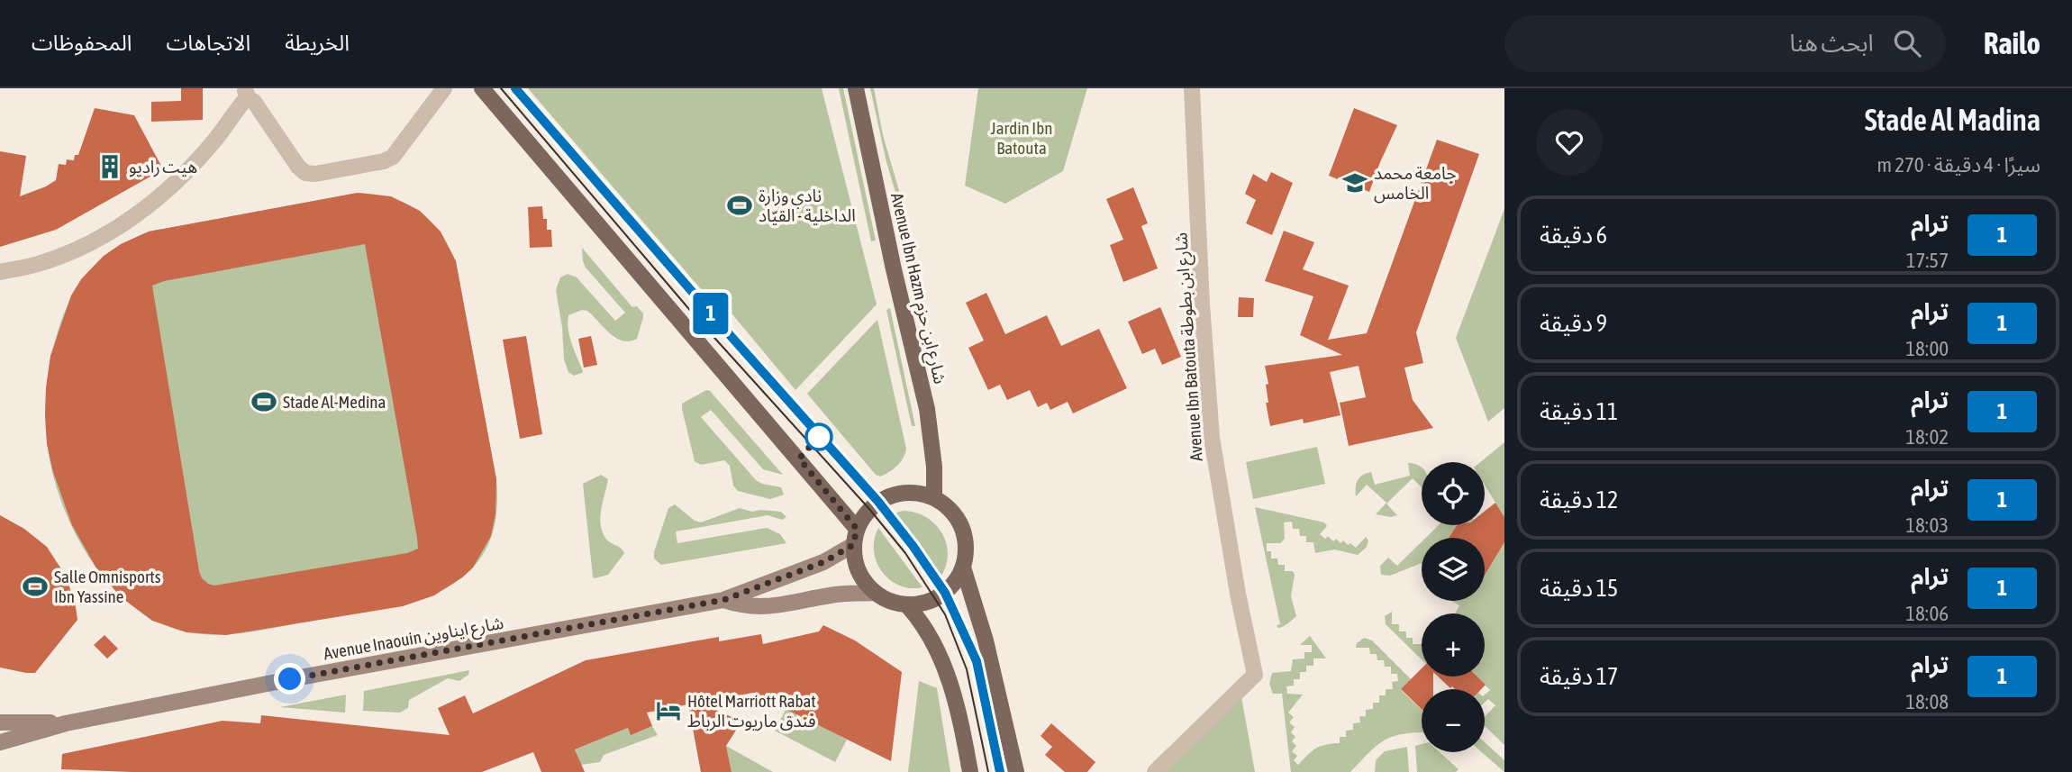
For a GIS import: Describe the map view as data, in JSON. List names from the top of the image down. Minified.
{"streets":{"main road":["Avenue Ibn Hazm شارع ابن حزم","Avenue Inaouin شارع ايناوين"],"street":["Avenue Ibn Batouta شارع ابن بطوطة"]},"crossings":[["Avenue Ibn Hazm شارع ابن حزم","Avenue Inaouin شارع ايناوين"]],"parks":["Jardin Ibn Batouta"],"places":{"building":["هيت راديو"],"school or university":["جامعة محمد الخامس"],"sports":["نادي وزارة الداخلية - القيّاد","Stade Al-Medina","Salle Omnisports Ibn Yassine"],"hotel":["Hôtel Marriott Rabat فندق ماريوت الرباط"]},"lines":["tram line 1"],"page":{"header":"Railo","search":"ابحث هنا","nav":["الخريطة","الاتجاهات","المحفوظات"],"heading":["Stade Al Madina","سيرًا · 4 دقيقة · 270 m"],"on_map":"1","list":[{"mark":"1","name":"ترام","note":"17:57","value":"6 دقيقة"},{"mark":"1","name":"ترام","note":"18:00","value":"9 دقيقة"},{"mark":"1","name":"ترام","note":"18:02","value":"11 دقيقة"},{"mark":"1","name":"ترام","note":"18:03","value":"12 دقيقة"},{"mark":"1","name":"ترام","note":"18:06","value":"15 دقيقة"},{"mark":"1","name":"ترام","note":"18:08","value":"17 دقيقة"}],"map_buttons":["+","−"]}}
